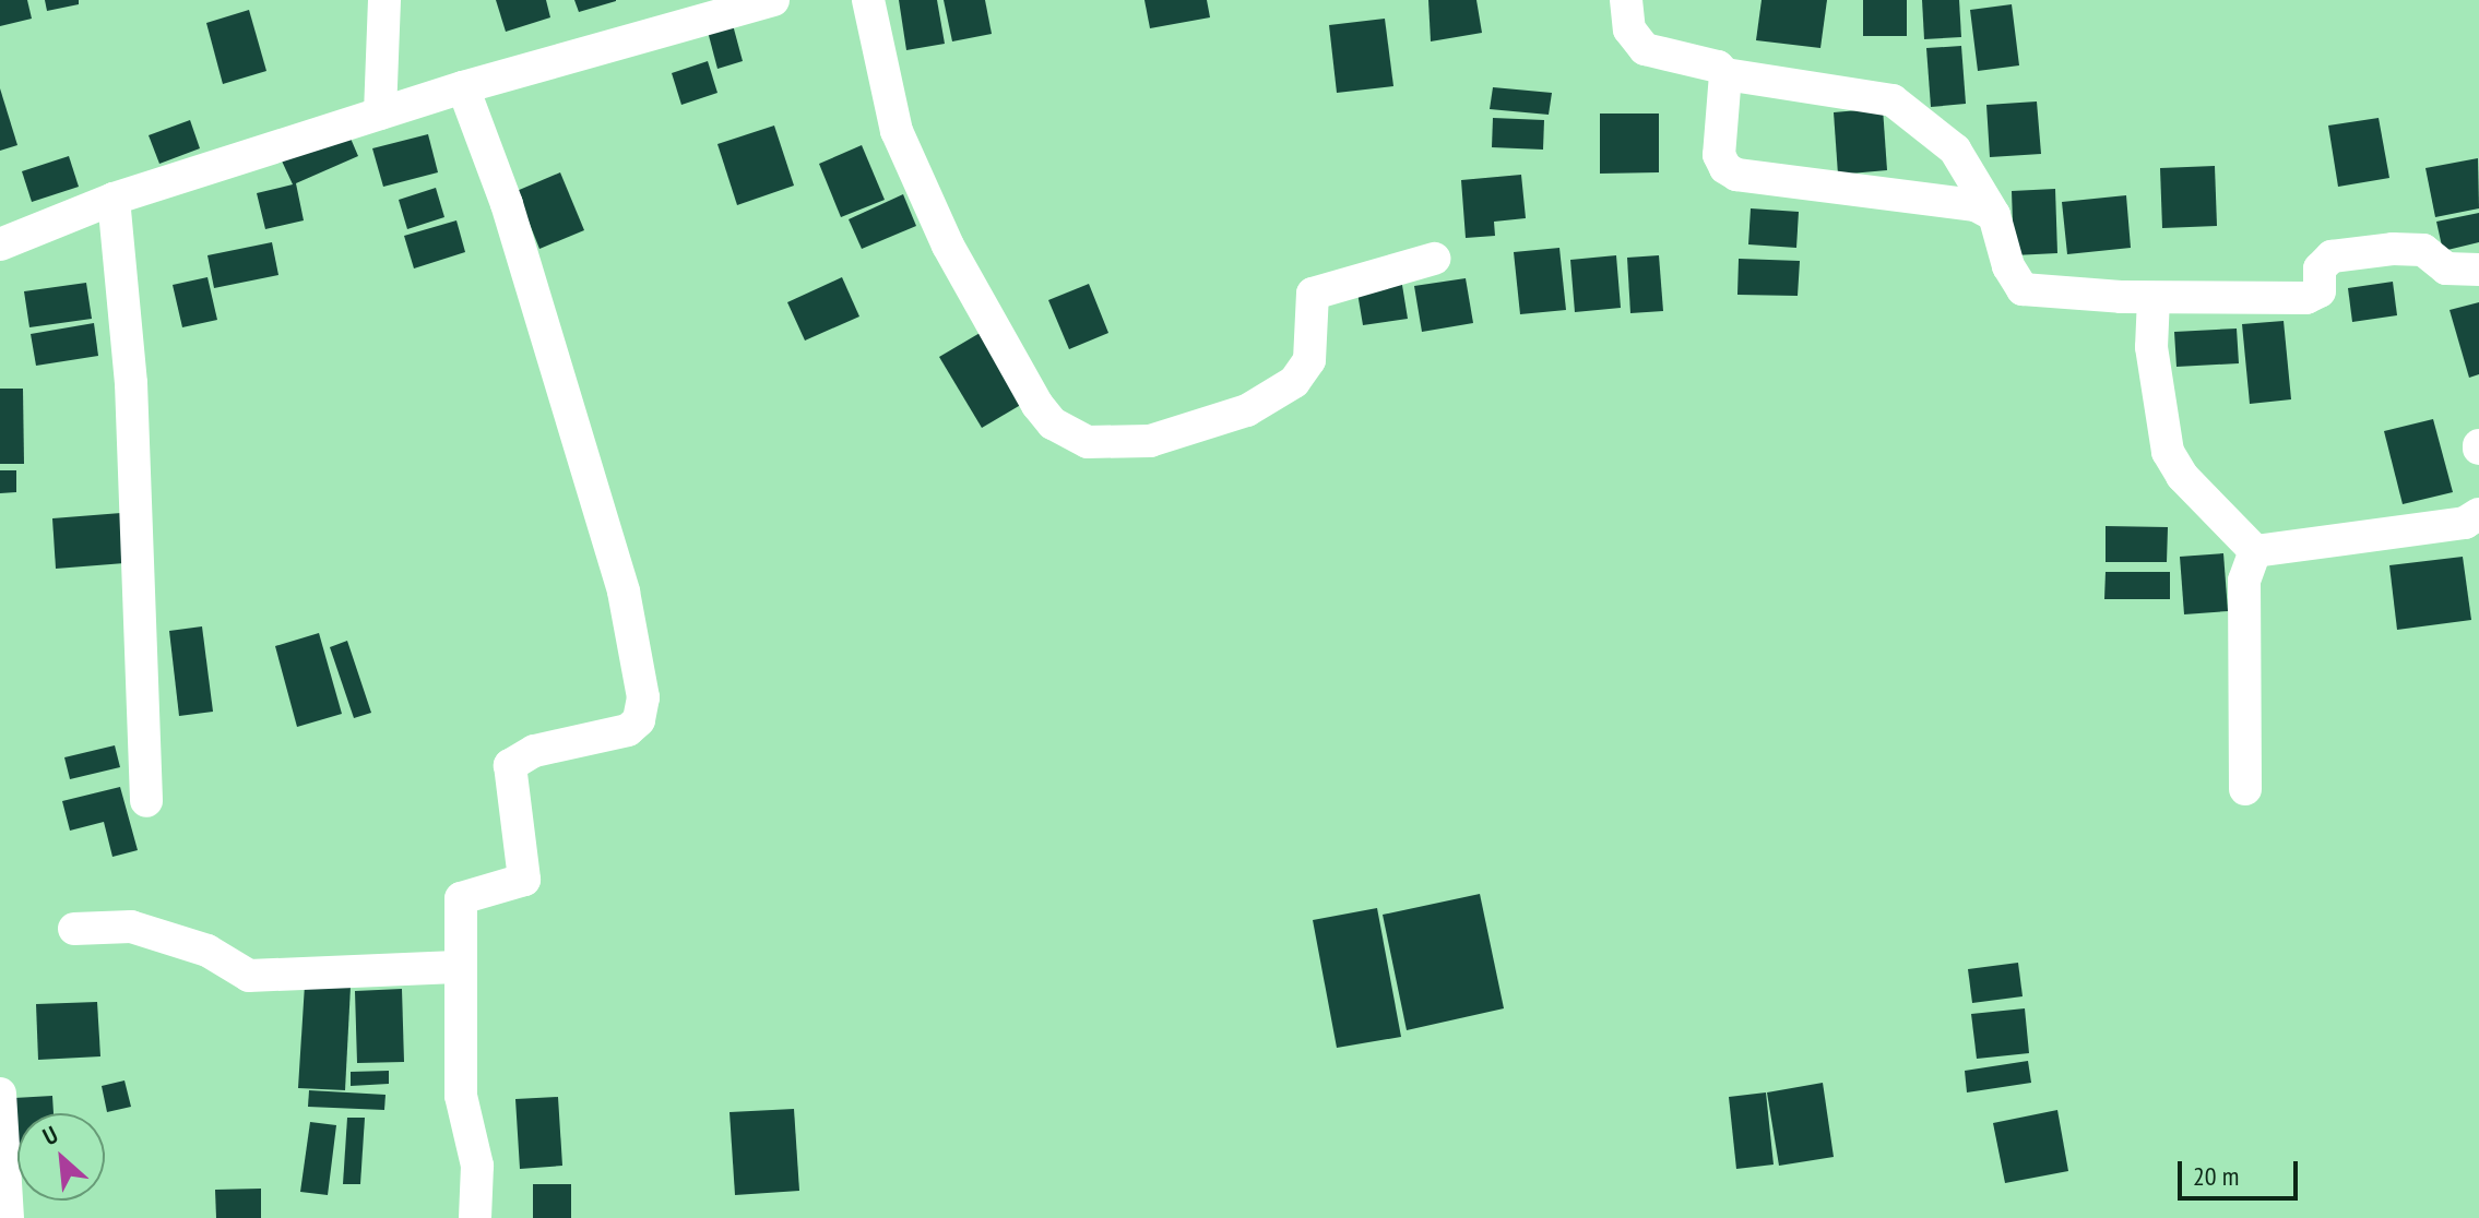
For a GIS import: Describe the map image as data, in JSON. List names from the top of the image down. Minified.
{"scale_bar":"20 m","north":"top left"}
